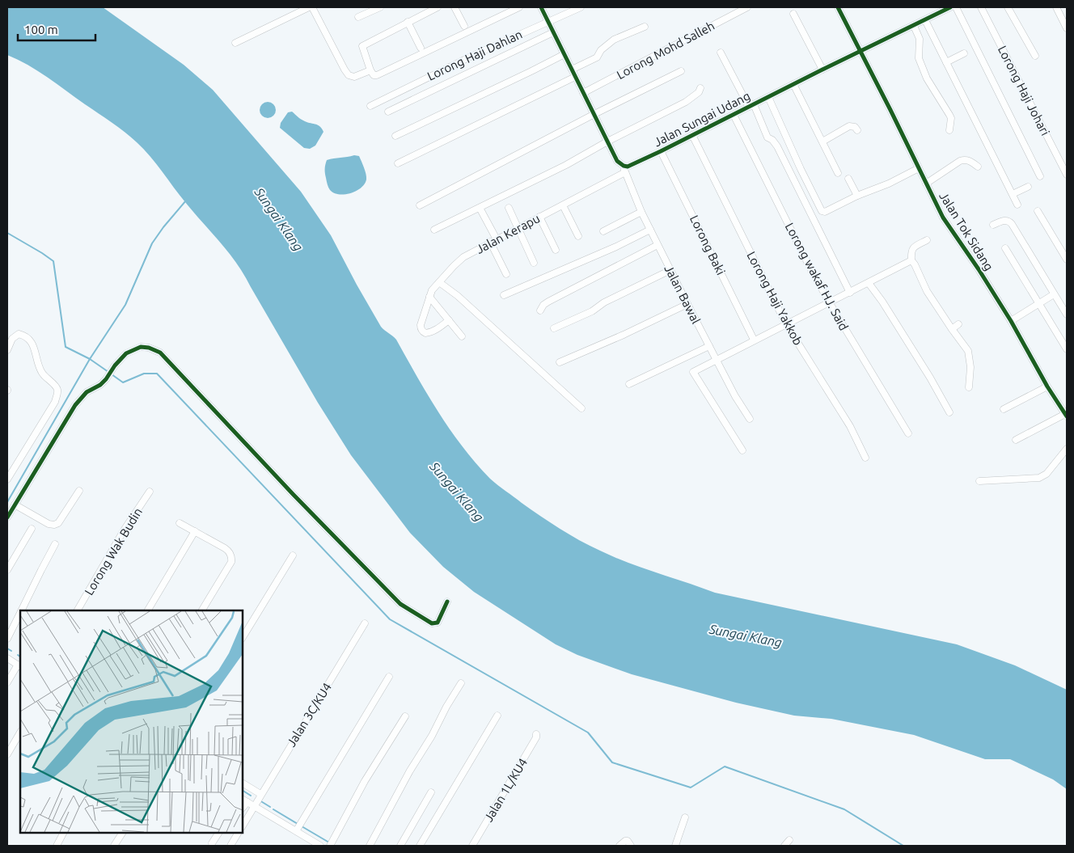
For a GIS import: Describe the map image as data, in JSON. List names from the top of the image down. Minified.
{"streets":{"street":["Lorong Mohd Salleh","Lorong Haji Dahlan","Lorong Haji Johari","Jalan Sungai Udang","Jalan Tok Sidang","Jalan Kerapu","Lorong Baki","Lorong wakaf HJ. Said","Jalan Bawal","Lorong Haji Yakkob","Lorong Wak Budin","Jalan 3C/KU4","Jalan 1L/KU4"]},"crossings":[["Jalan Sungai Udang","Jalan Tok Sidang"],["Jalan Sungai Udang","Jalan Kerapu"],["Jalan Sungai Udang","Lorong Baki"],["Jalan Sungai Udang","Lorong wakaf HJ. Said"],["Jalan Sungai Udang","Jalan Bawal"],["Jalan Sungai Udang","Lorong Haji Yakkob"],["Jalan Kerapu","Jalan Bawal"]],"water":["Sungai Klang"],"scale_bar":"100 m"}
